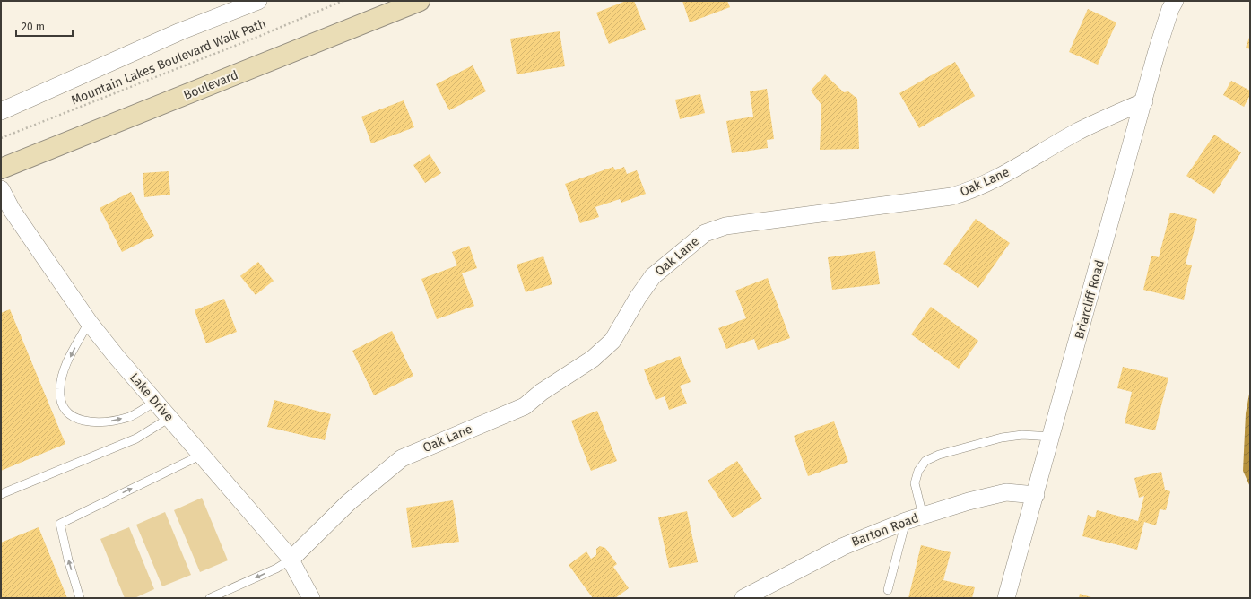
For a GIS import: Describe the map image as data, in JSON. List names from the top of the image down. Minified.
{"streets":{"main road":["Boulevard"],"street":["Oak Lane","Briarcliff Road","Lake Drive","Barton Road"],"path":["Mountain Lakes Boulevard Walk Path"]},"crossings":[["Oak Lane","Briarcliff Road"],["Oak Lane","Lake Drive"],["Briarcliff Road","Barton Road"]],"scale_bar":"20 m"}
